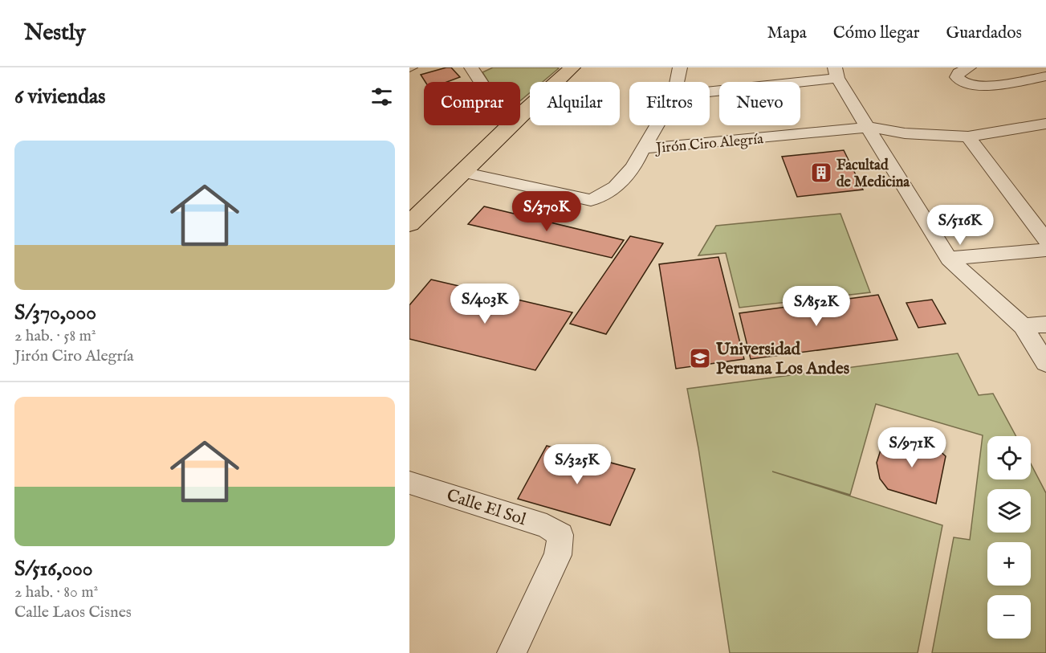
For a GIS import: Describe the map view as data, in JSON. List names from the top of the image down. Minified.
{"streets":{"street":["Jirón Ciro Alegría","Calle El Sol"]},"places":{"building":["Facultad de Medicina"],"school or university":["Universidad Peruana Los Andes"]},"page":{"header":"Nestly","nav":["Mapa","Cómo llegar","Guardados"],"heading":"6 viviendas","chip":["Comprar","Alquilar","Filtros","Nuevo"],"list":[{"name":"S/370,000","note":"2 hab. · 58 m² · Jirón Ciro Alegría"},{"name":"S/516,000","note":"2 hab. · 80 m² · Calle Laos Cisnes"}],"price":["S/370K","S/516K","S/403K","S/852K","S/971K","S/325K"],"map_buttons":["+","−"]}}
